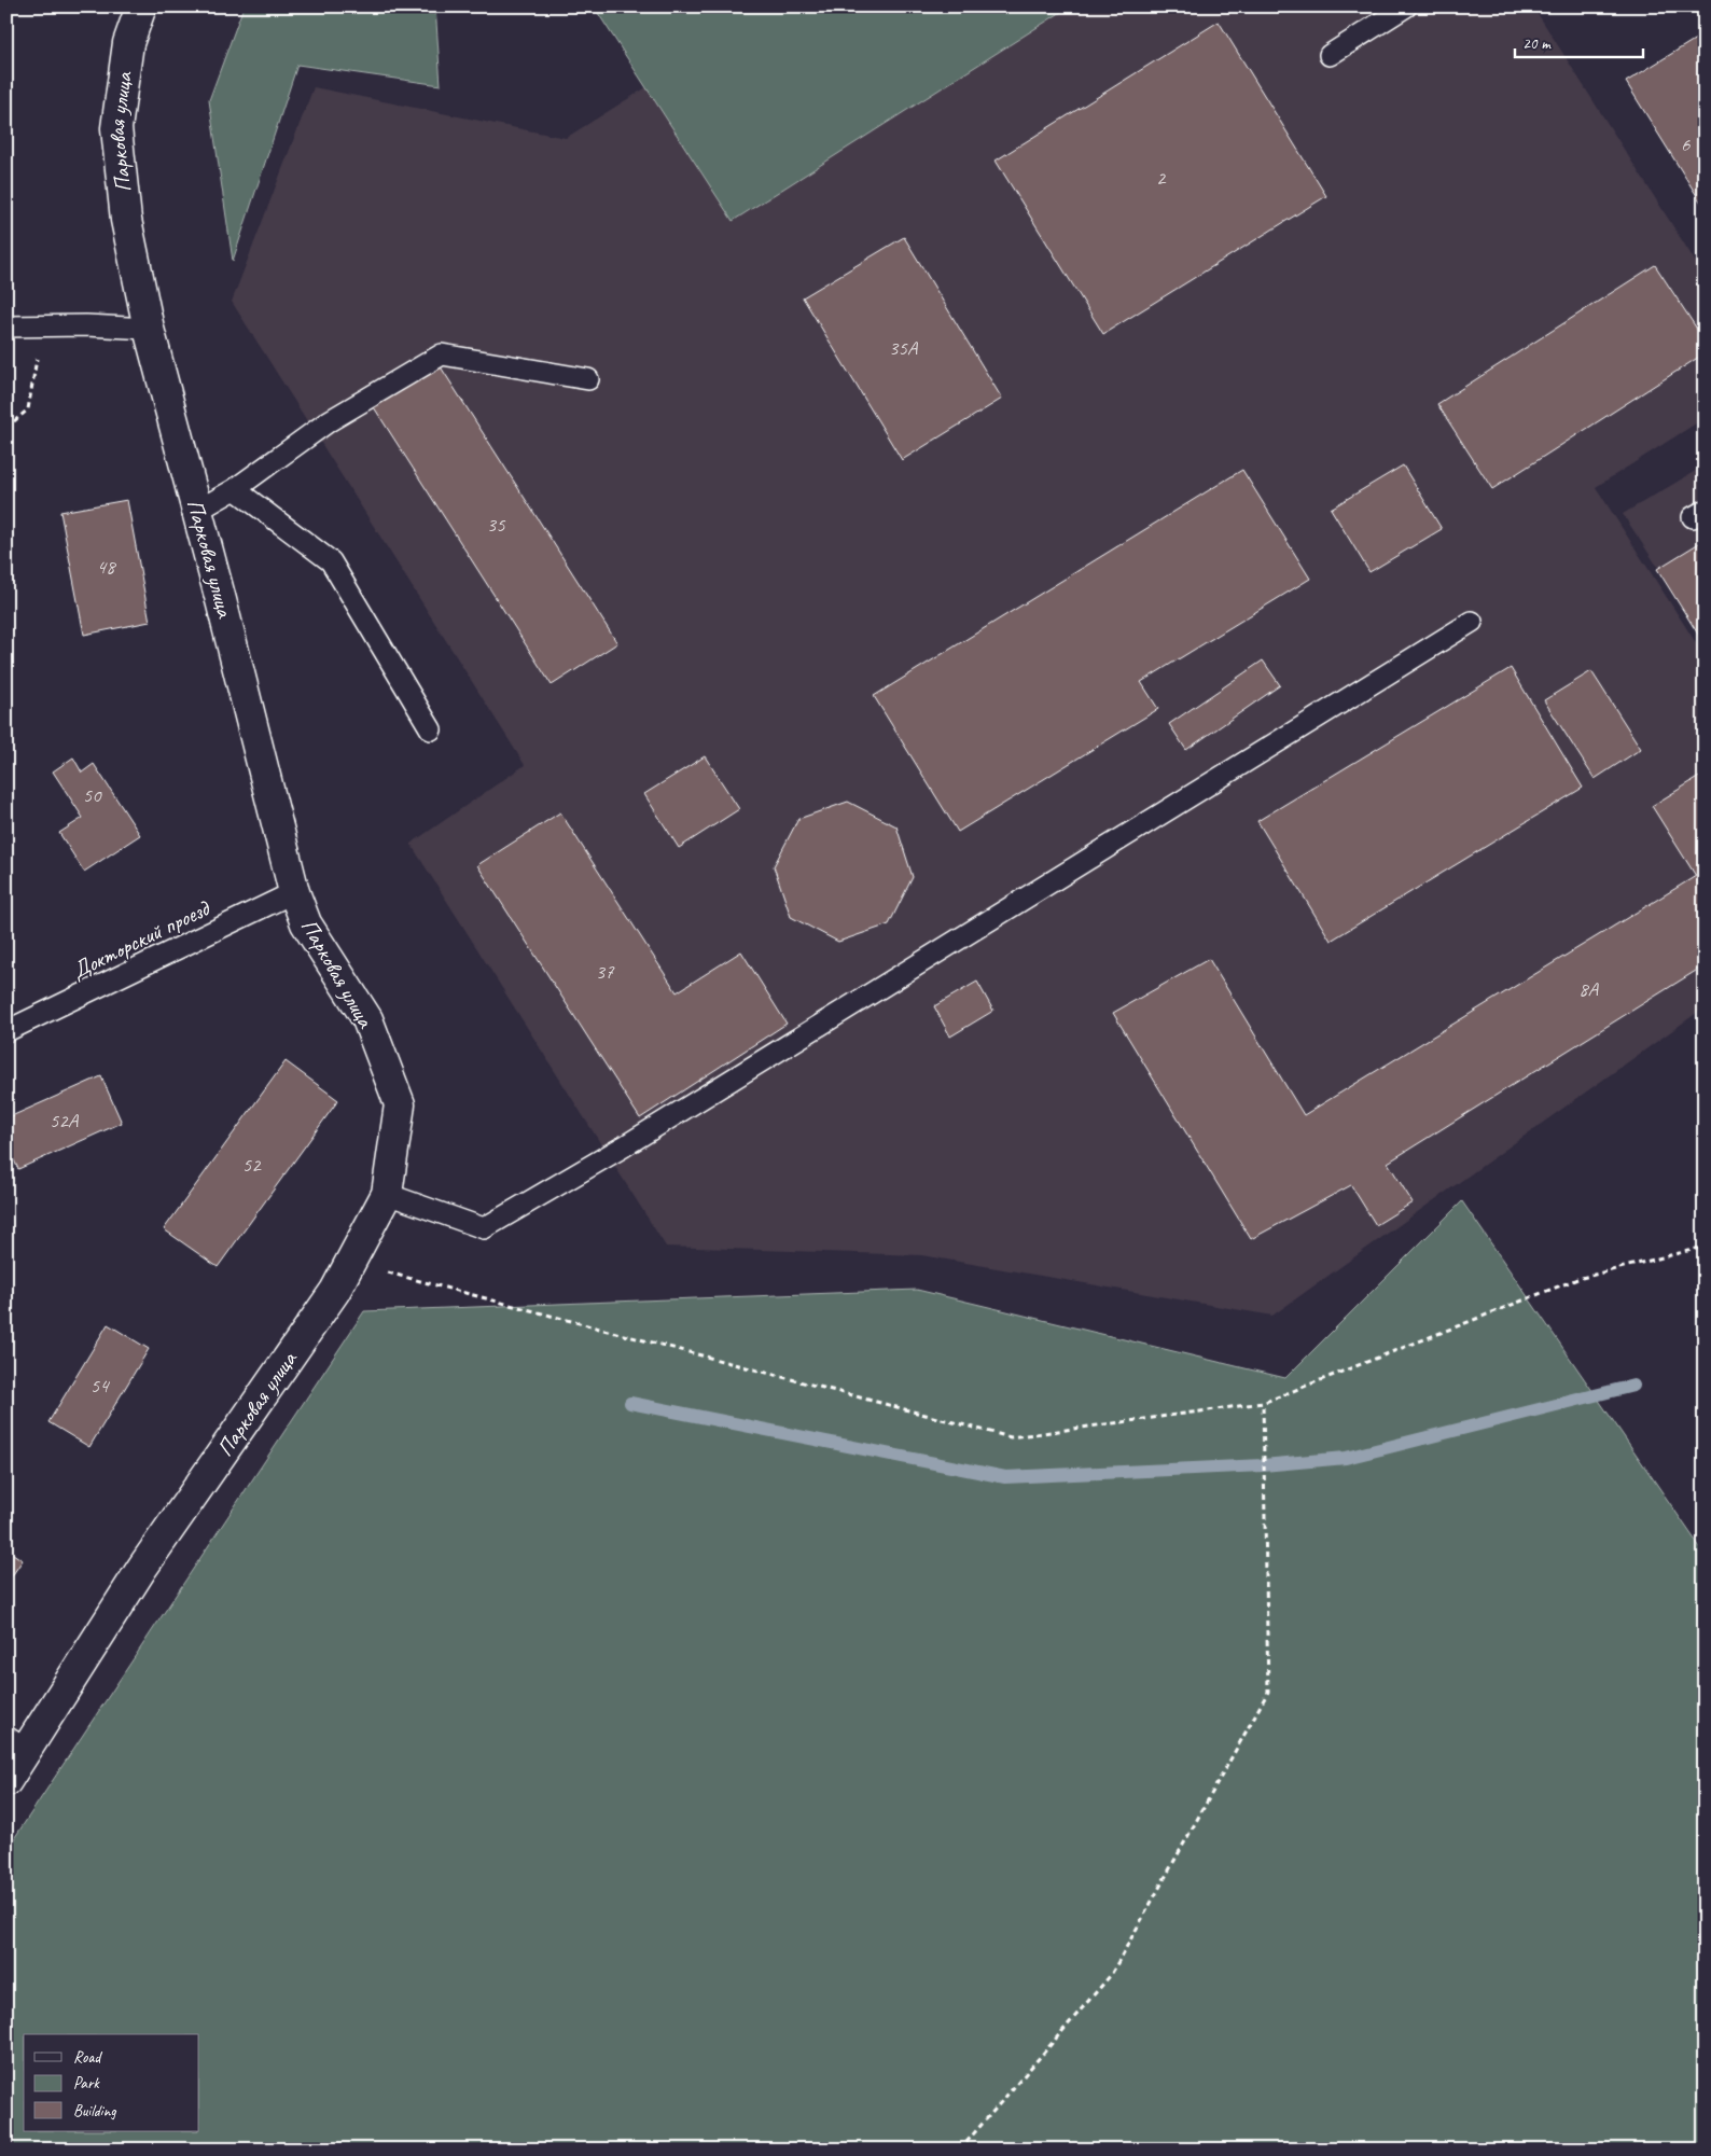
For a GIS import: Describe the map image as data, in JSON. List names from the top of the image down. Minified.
{"streets":{"street":["Парковая улица"],"lane":["Докторский проезд"]},"crossings":[["Парковая улица","Докторский проезд"]],"house_numbers":["6","2","35А","35","48","50","37","8А","52А","52","54"],"legend":["Road","Park","Building"],"scale_bar":"20 m"}
